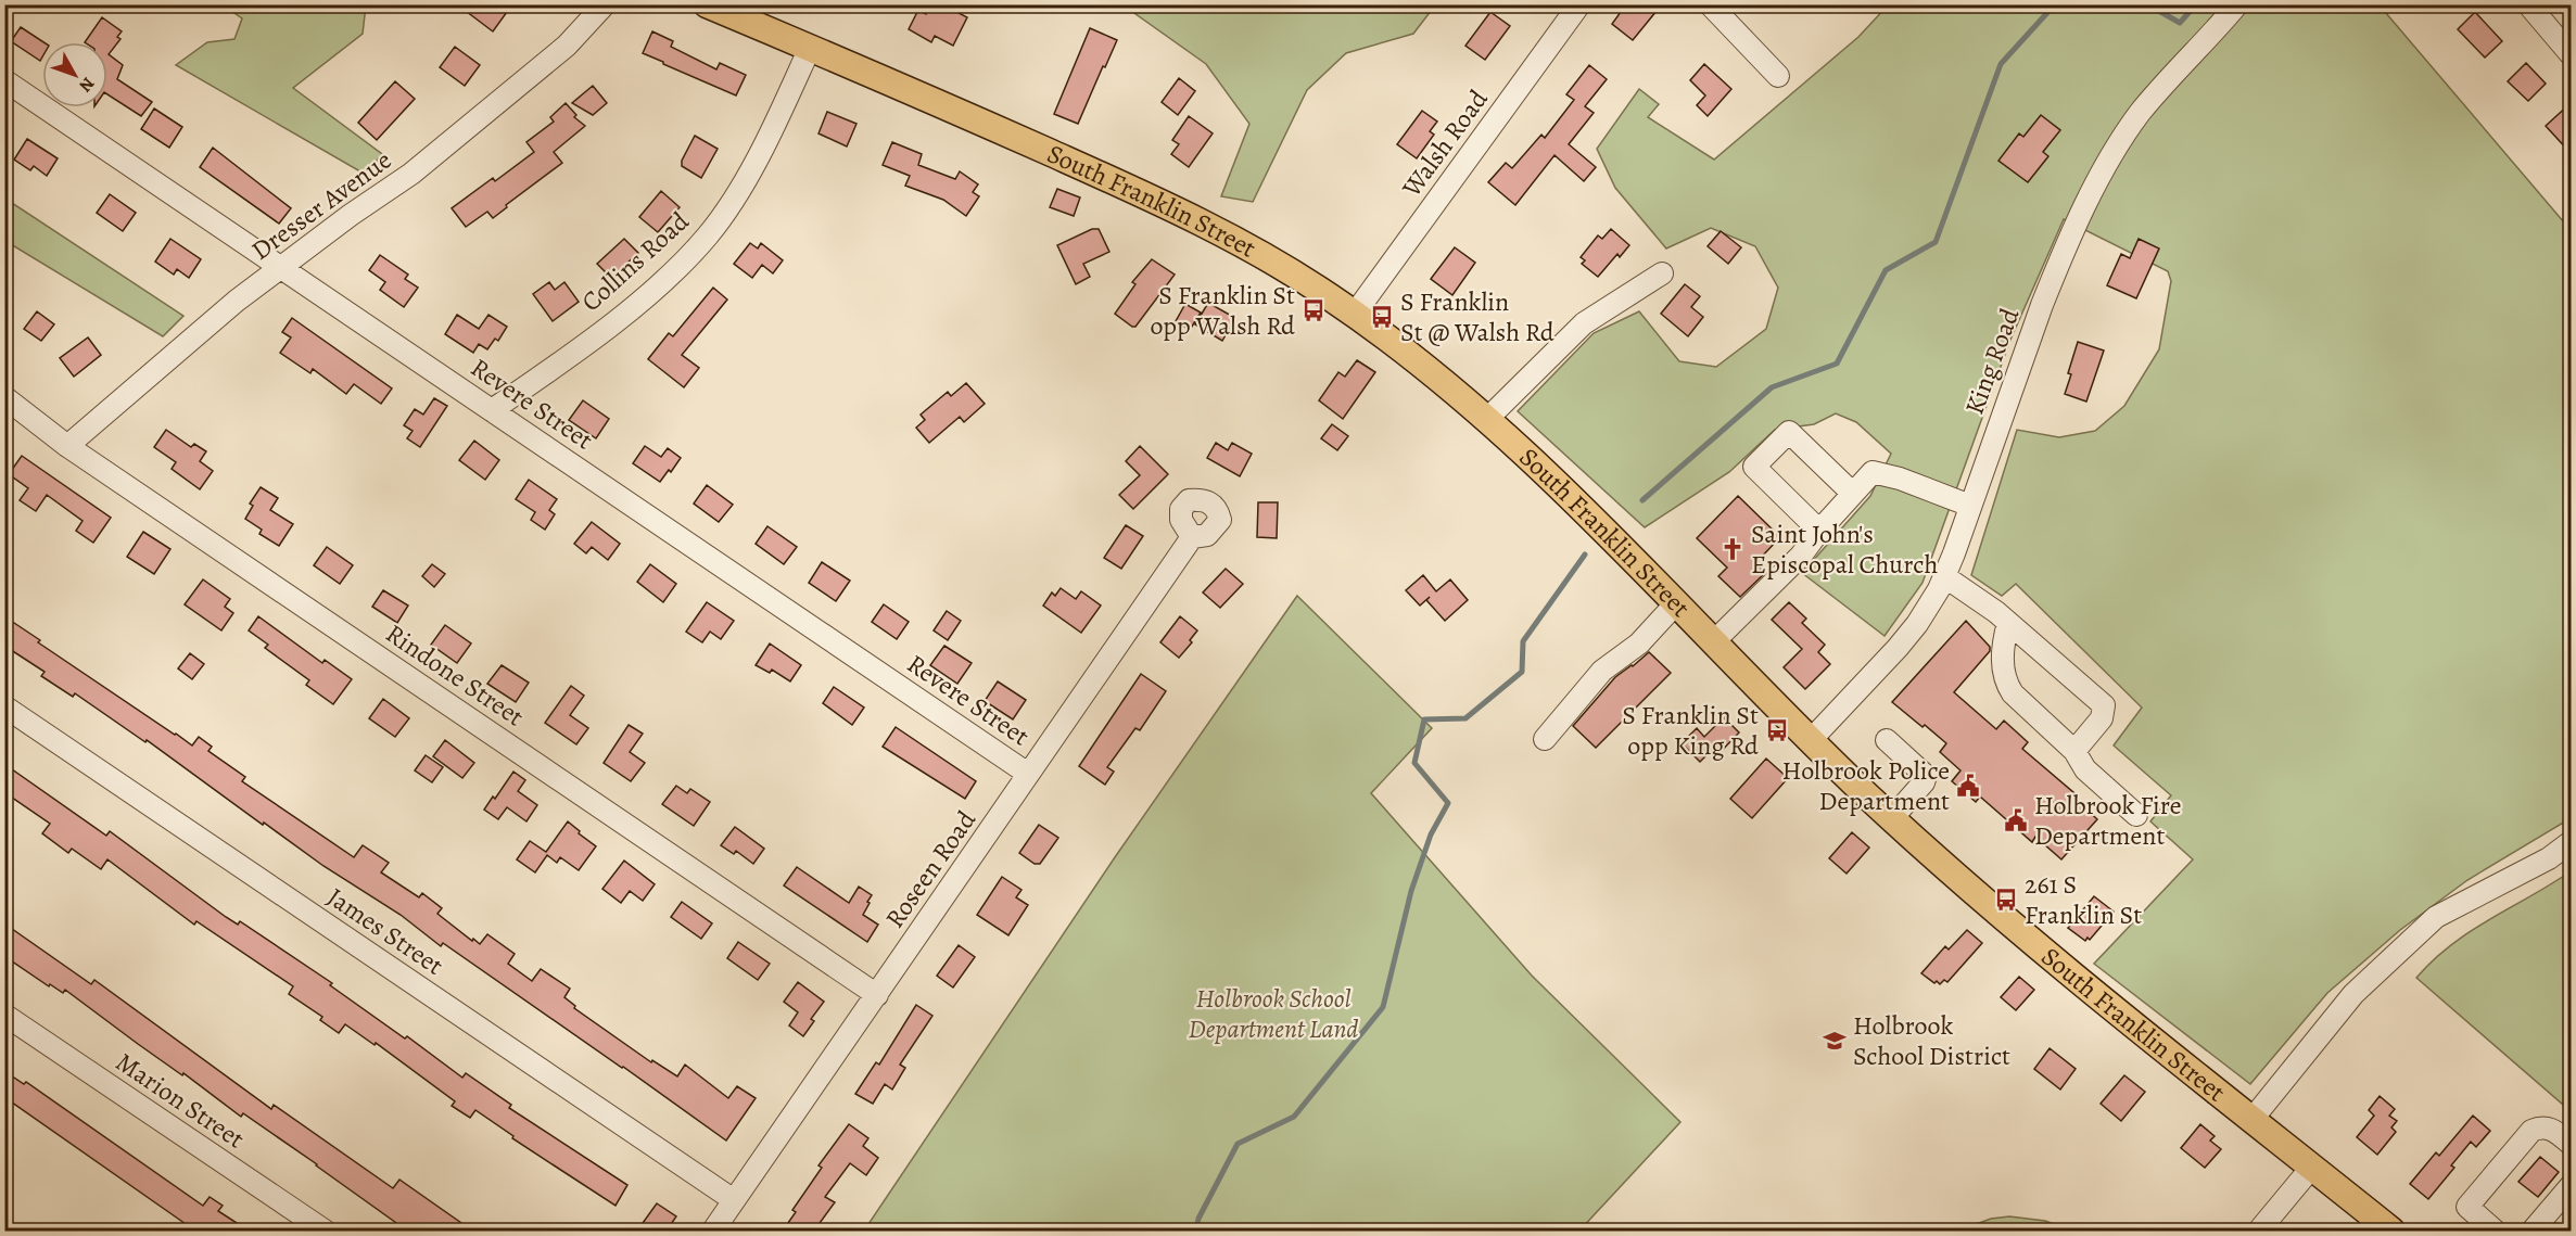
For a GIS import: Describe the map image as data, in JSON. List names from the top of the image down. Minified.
{"streets":{"main road":["South Franklin Street"],"street":["Walsh Road","Dresser Avenue","Collins Road","King Road","Revere Street","Rindone Street","Roseen Road","James Street","Marion Street"]},"crossings":[["Walsh Road","South Franklin Street"],["South Franklin Street","Collins Road"],["South Franklin Street","King Road"],["Dresser Avenue","Revere Street"],["Dresser Avenue","Rindone Street"],["Collins Road","Revere Street"],["Revere Street","Roseen Road"],["Rindone Street","Roseen Road"],["Roseen Road","James Street"]],"parks":["Holbrook School Department Land"],"places":{"bus stop":["S Franklin St opp Walsh Rd","S Franklin St @ Walsh Rd","S Franklin St opp King Rd","261 S Franklin St"],"church":["Saint John's Episcopal Church"],"public building":["Holbrook Police Department","Holbrook Fire Department"],"school or university":["Holbrook School District"]},"north":"bottom right"}
